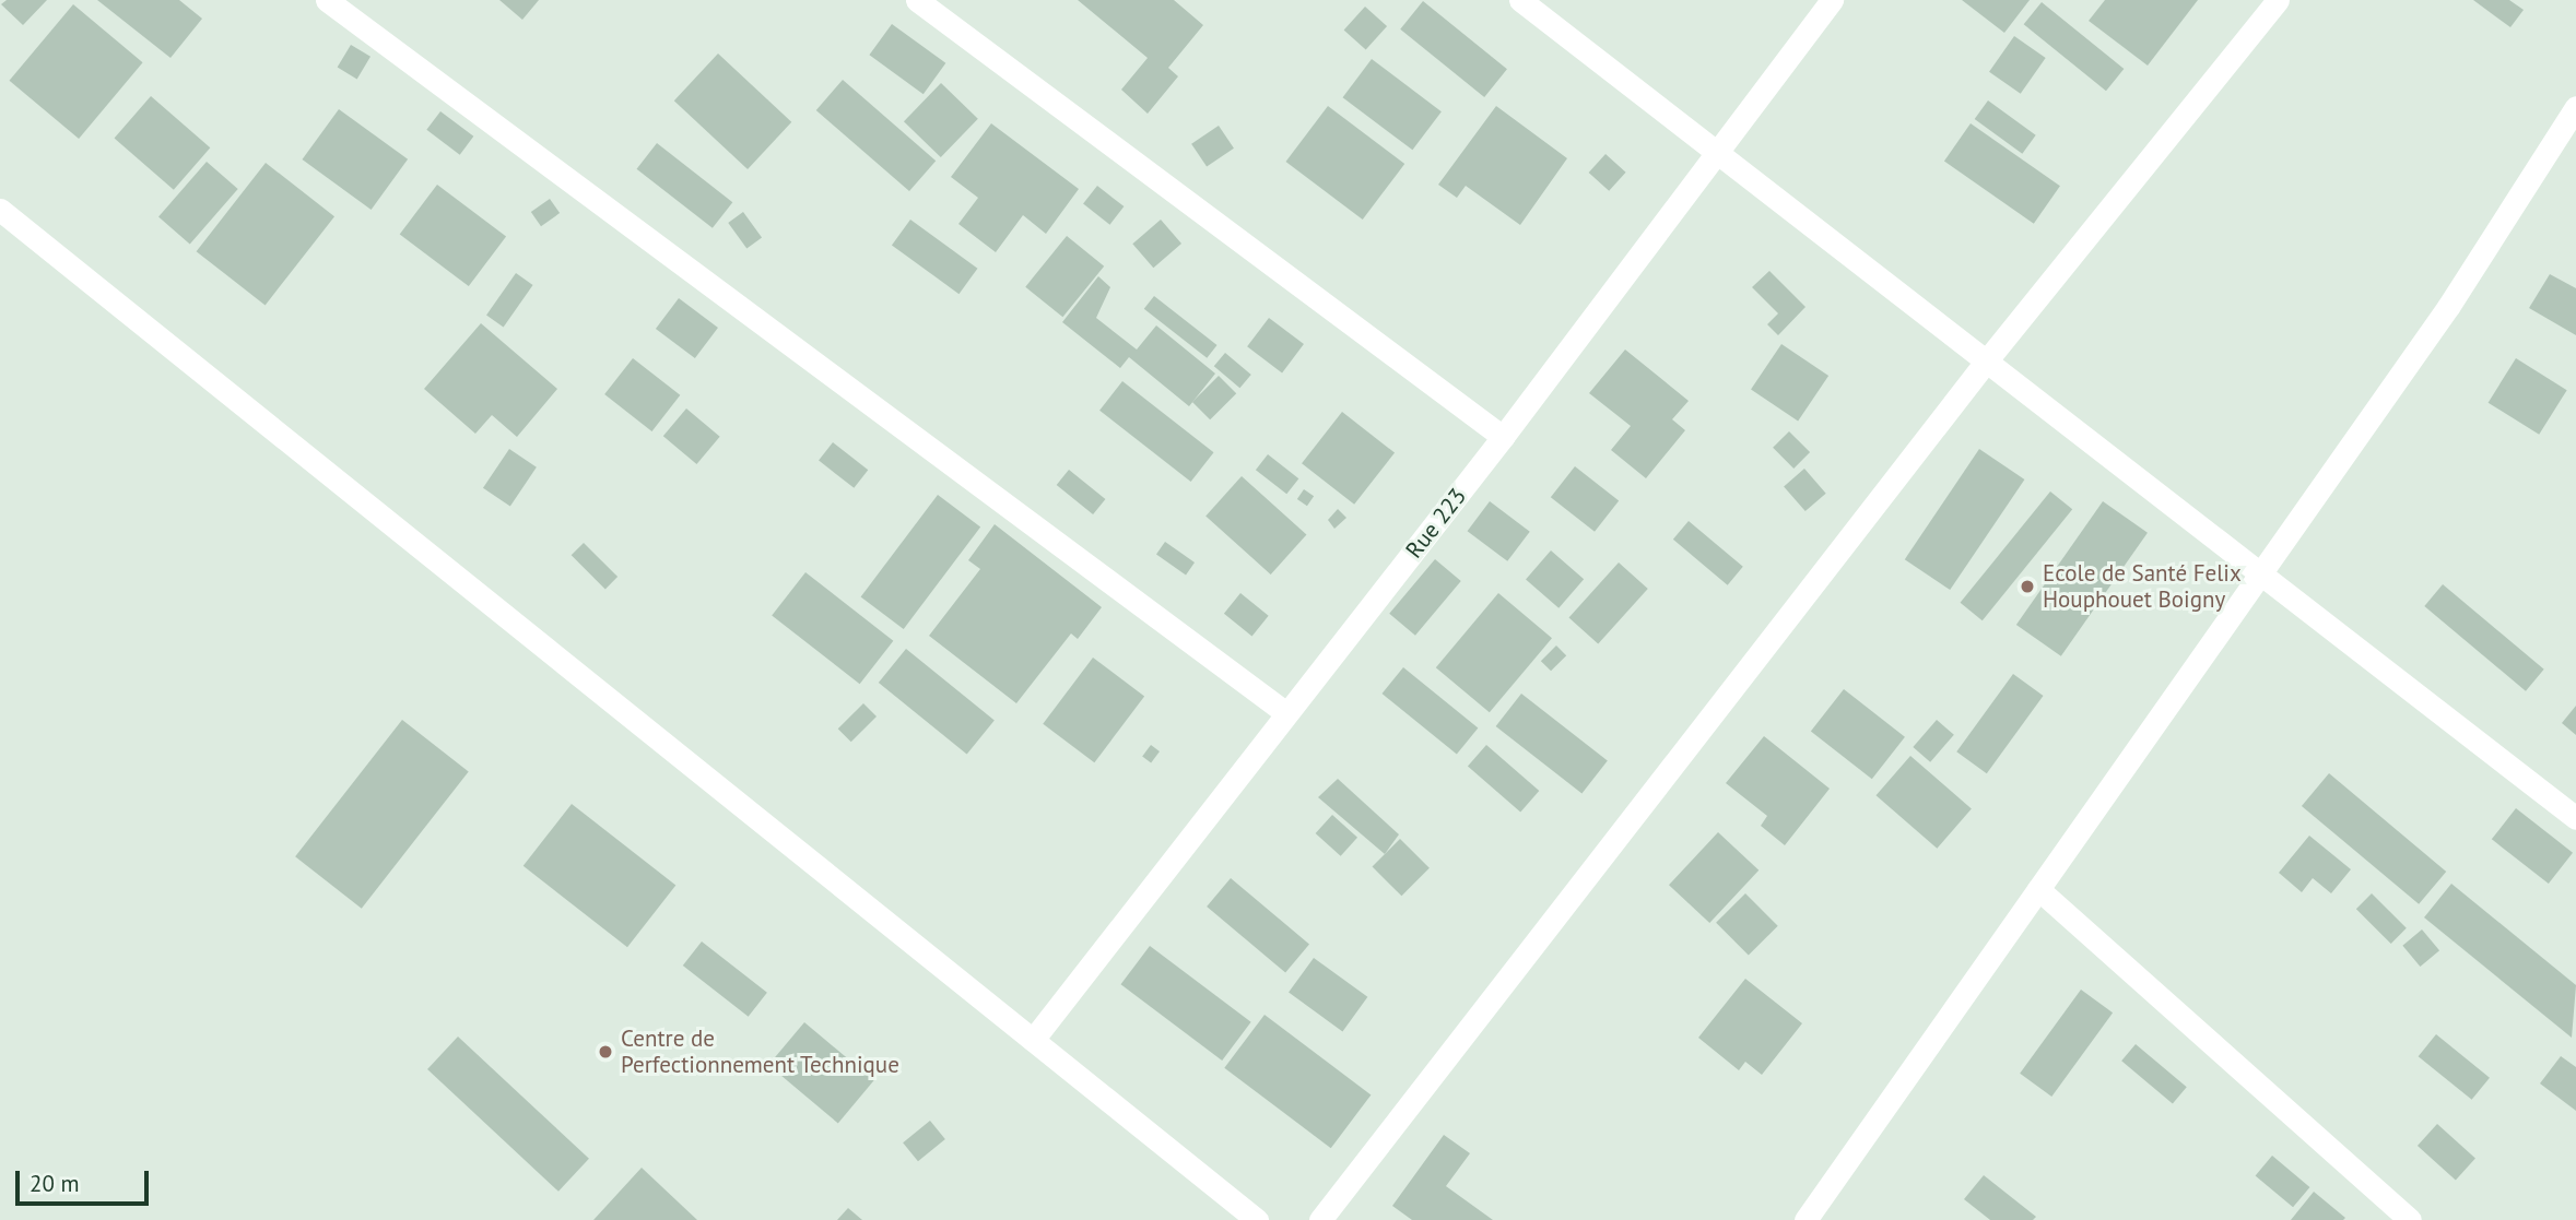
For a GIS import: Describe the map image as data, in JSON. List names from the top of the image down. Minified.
{"streets":{"street":["Rue 223"]},"places":["Ecole de Santé Felix Houphouet Boigny","Centre de Perfectionnement Technique"],"scale_bar":"20 m"}
